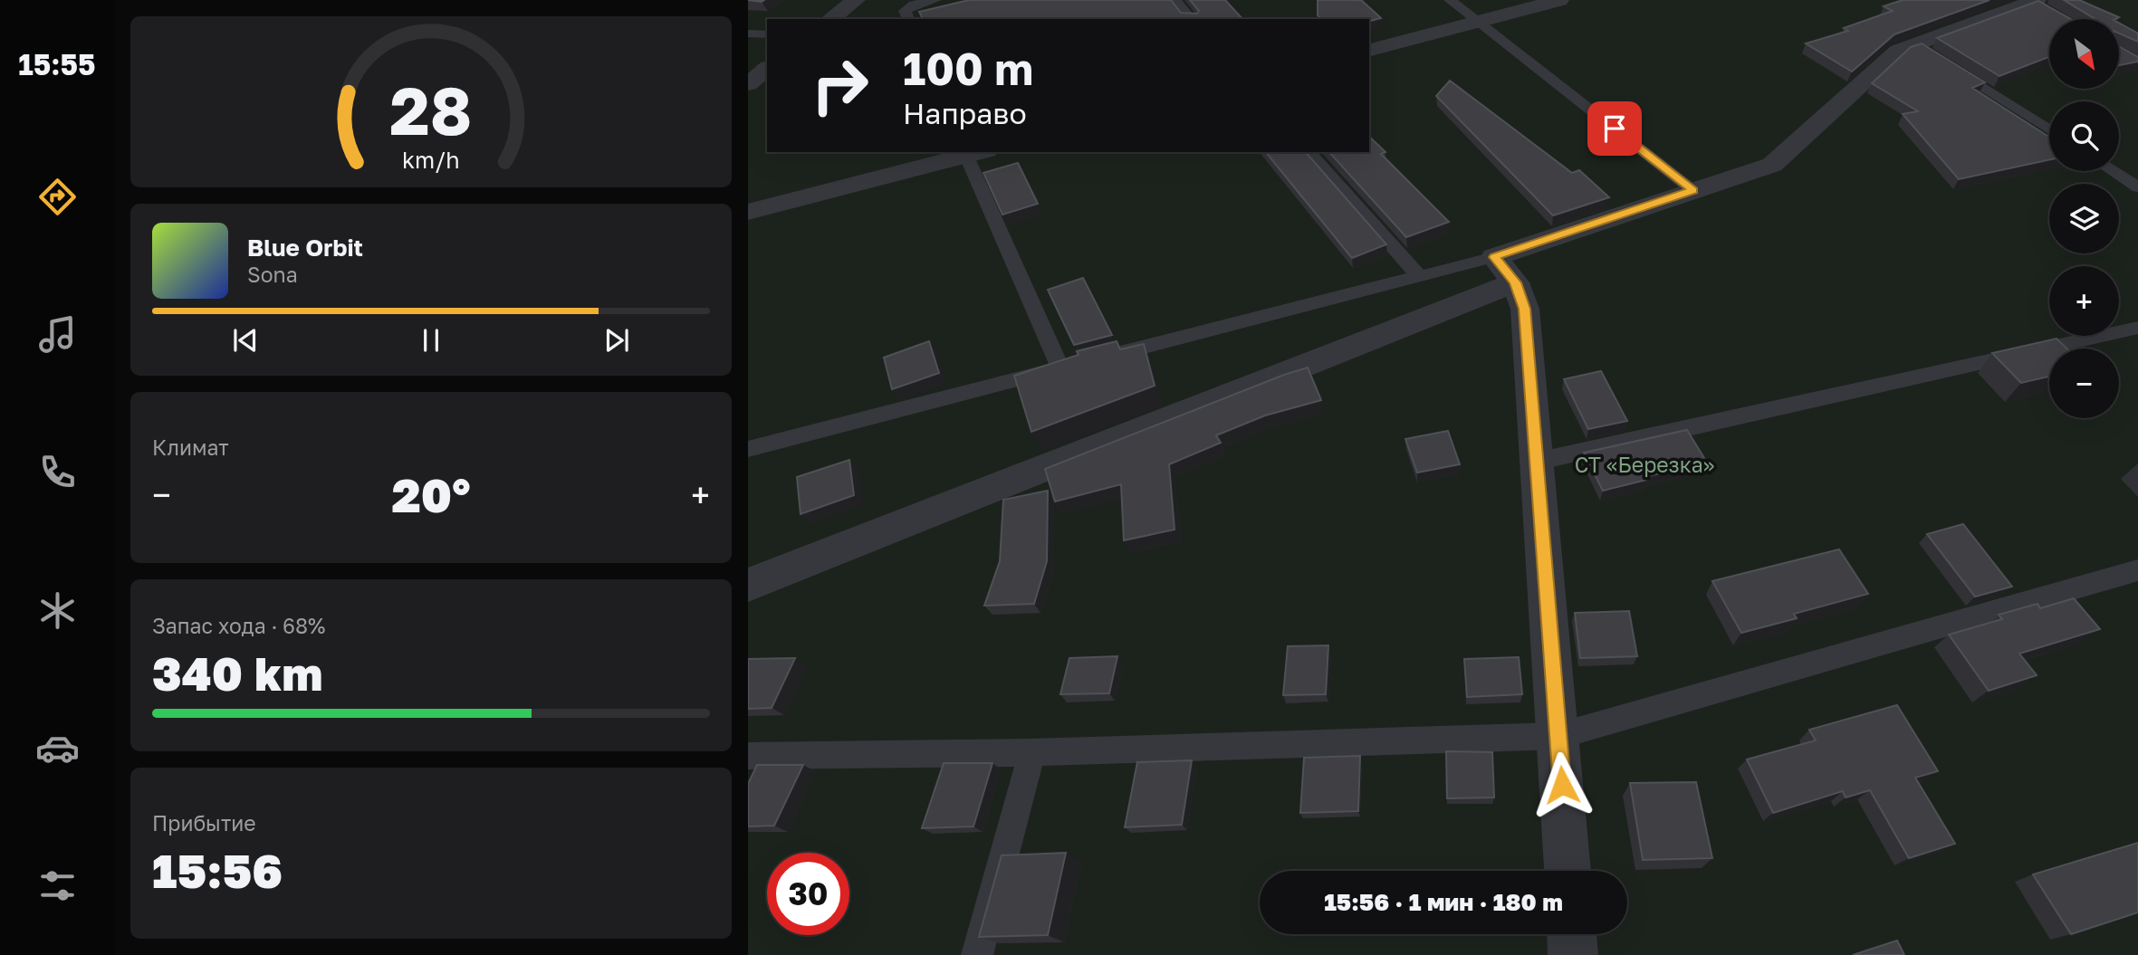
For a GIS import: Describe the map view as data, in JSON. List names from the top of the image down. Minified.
{"parks":["СТ «Березка»"],"north":"bottom right","page":{"tabs":"15:55","map_buttons":["+","−"],"turn":["100 m","Направо"],"song":["Blue Orbit","Sona"],"tile":["Климат",["Запас хода · 68%","340 km"],["Прибытие","15:56"]],"heat":["−","20°","+"],"limit":"30","trip":"15:56 · 1 мин · 180 m","gauge":["28","km/h"]}}
